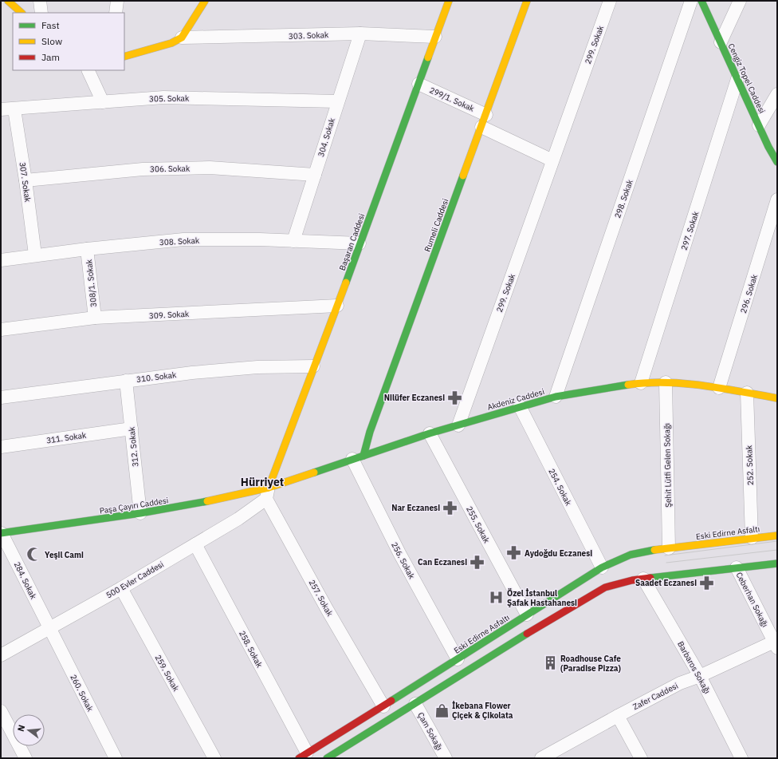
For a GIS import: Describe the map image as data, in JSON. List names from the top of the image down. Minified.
{"streets":{"street":["303. Sokak","299. Sokak","Cengiz Topel Caddesi","305. Sokak","299/1. Sokak","304. Sokak","306. Sokak","307. Sokak","298. Sokak","Rumeli Caddesi","297. Sokak","308. Sokak","Başaran Caddesi","308/1. Sokak","296. Sokak","309. Sokak","310. Sokak","Akdeniz Caddesi","311. Sokak","312. Sokak","Şehit Lütfi Gelen Sokağı","252. Sokak","254. Sokak","Paşa Çayırı Caddesi","255. Sokak","Eski Edirne Asfaltı","256. Sokak","500 Evler Caddesi","284. Sokak","257. Sokak","Ceberhan Sokağı","258. Sokak","Barbaros Sokağı","259. Sokak","260. Sokak","Zafer Caddesi","Çam Sokağı"]},"crossings":[["303. Sokak","304. Sokak"],["303. Sokak","Başaran Caddesi"],["299. Sokak","Akdeniz Caddesi"],["Cengiz Topel Caddesi","297. Sokak"],["305. Sokak","304. Sokak"],["305. Sokak","307. Sokak"],["299/1. Sokak","Rumeli Caddesi"],["299/1. Sokak","Başaran Caddesi"],["304. Sokak","306. Sokak"],["304. Sokak","308. Sokak"],["306. Sokak","307. Sokak"],["307. Sokak","308. Sokak"],["298. Sokak","Akdeniz Caddesi"],["Rumeli Caddesi","Akdeniz Caddesi"],["Rumeli Caddesi","256. Sokak"],["297. Sokak","Akdeniz Caddesi"],["308. Sokak","Başaran Caddesi"],["308. Sokak","308/1. Sokak"],["Başaran Caddesi","309. Sokak"],["Başaran Caddesi","310. Sokak"],["Başaran Caddesi","Akdeniz Caddesi"],["Başaran Caddesi","Paşa Çayırı Caddesi"],["Başaran Caddesi","500 Evler Caddesi"],["Başaran Caddesi","257. Sokak"],["308/1. Sokak","309. Sokak"],["296. Sokak","Akdeniz Caddesi"],["310. Sokak","312. Sokak"],["Akdeniz Caddesi","Şehit Lütfi Gelen Sokağı"],["Akdeniz Caddesi","252. Sokak"],["Akdeniz Caddesi","254. Sokak"],["Akdeniz Caddesi","Paşa Çayırı Caddesi"],["Akdeniz Caddesi","255. Sokak"],["Akdeniz Caddesi","256. Sokak"],["Akdeniz Caddesi","500 Evler Caddesi"],["Akdeniz Caddesi","257. Sokak"],["311. Sokak","312. Sokak"],["312. Sokak","Paşa Çayırı Caddesi"],["Şehit Lütfi Gelen Sokağı","Eski Edirne Asfaltı"],["252. Sokak","Eski Edirne Asfaltı"],["254. Sokak","Eski Edirne Asfaltı"],["Paşa Çayırı Caddesi","500 Evler Caddesi"],["Paşa Çayırı Caddesi","284. Sokak"],["Paşa Çayırı Caddesi","257. Sokak"],["255. Sokak","Eski Edirne Asfaltı"],["Eski Edirne Asfaltı","256. Sokak"],["Eski Edirne Asfaltı","257. Sokak"],["Eski Edirne Asfaltı","258. Sokak"],["500 Evler Caddesi","284. Sokak"],["500 Evler Caddesi","257. Sokak"],["500 Evler Caddesi","258. Sokak"],["500 Evler Caddesi","259. Sokak"],["500 Evler Caddesi","260. Sokak"],["284. Sokak","260. Sokak"],["Ceberhan Sokağı","Zafer Caddesi"],["Barbaros Sokağı","Zafer Caddesi"]],"districts":["Hürriyet"],"places":{"pharmacy":["Nilüfer Eczanesi","Nar Eczanesi","Aydoğdu Eczanesi","Can Eczanesi","Saadet Eczanesi"],"mosque":["Yeşil Cami"],"hospital":["Özel İstanbul Şafak Hastahanesi"],"building":["Roadhouse Cafe (Paradise Pizza)"],"shop":["İkebana Flower Çiçek & Çikolata"]},"legend":["Fast","Slow","Jam"],"north":"left"}
